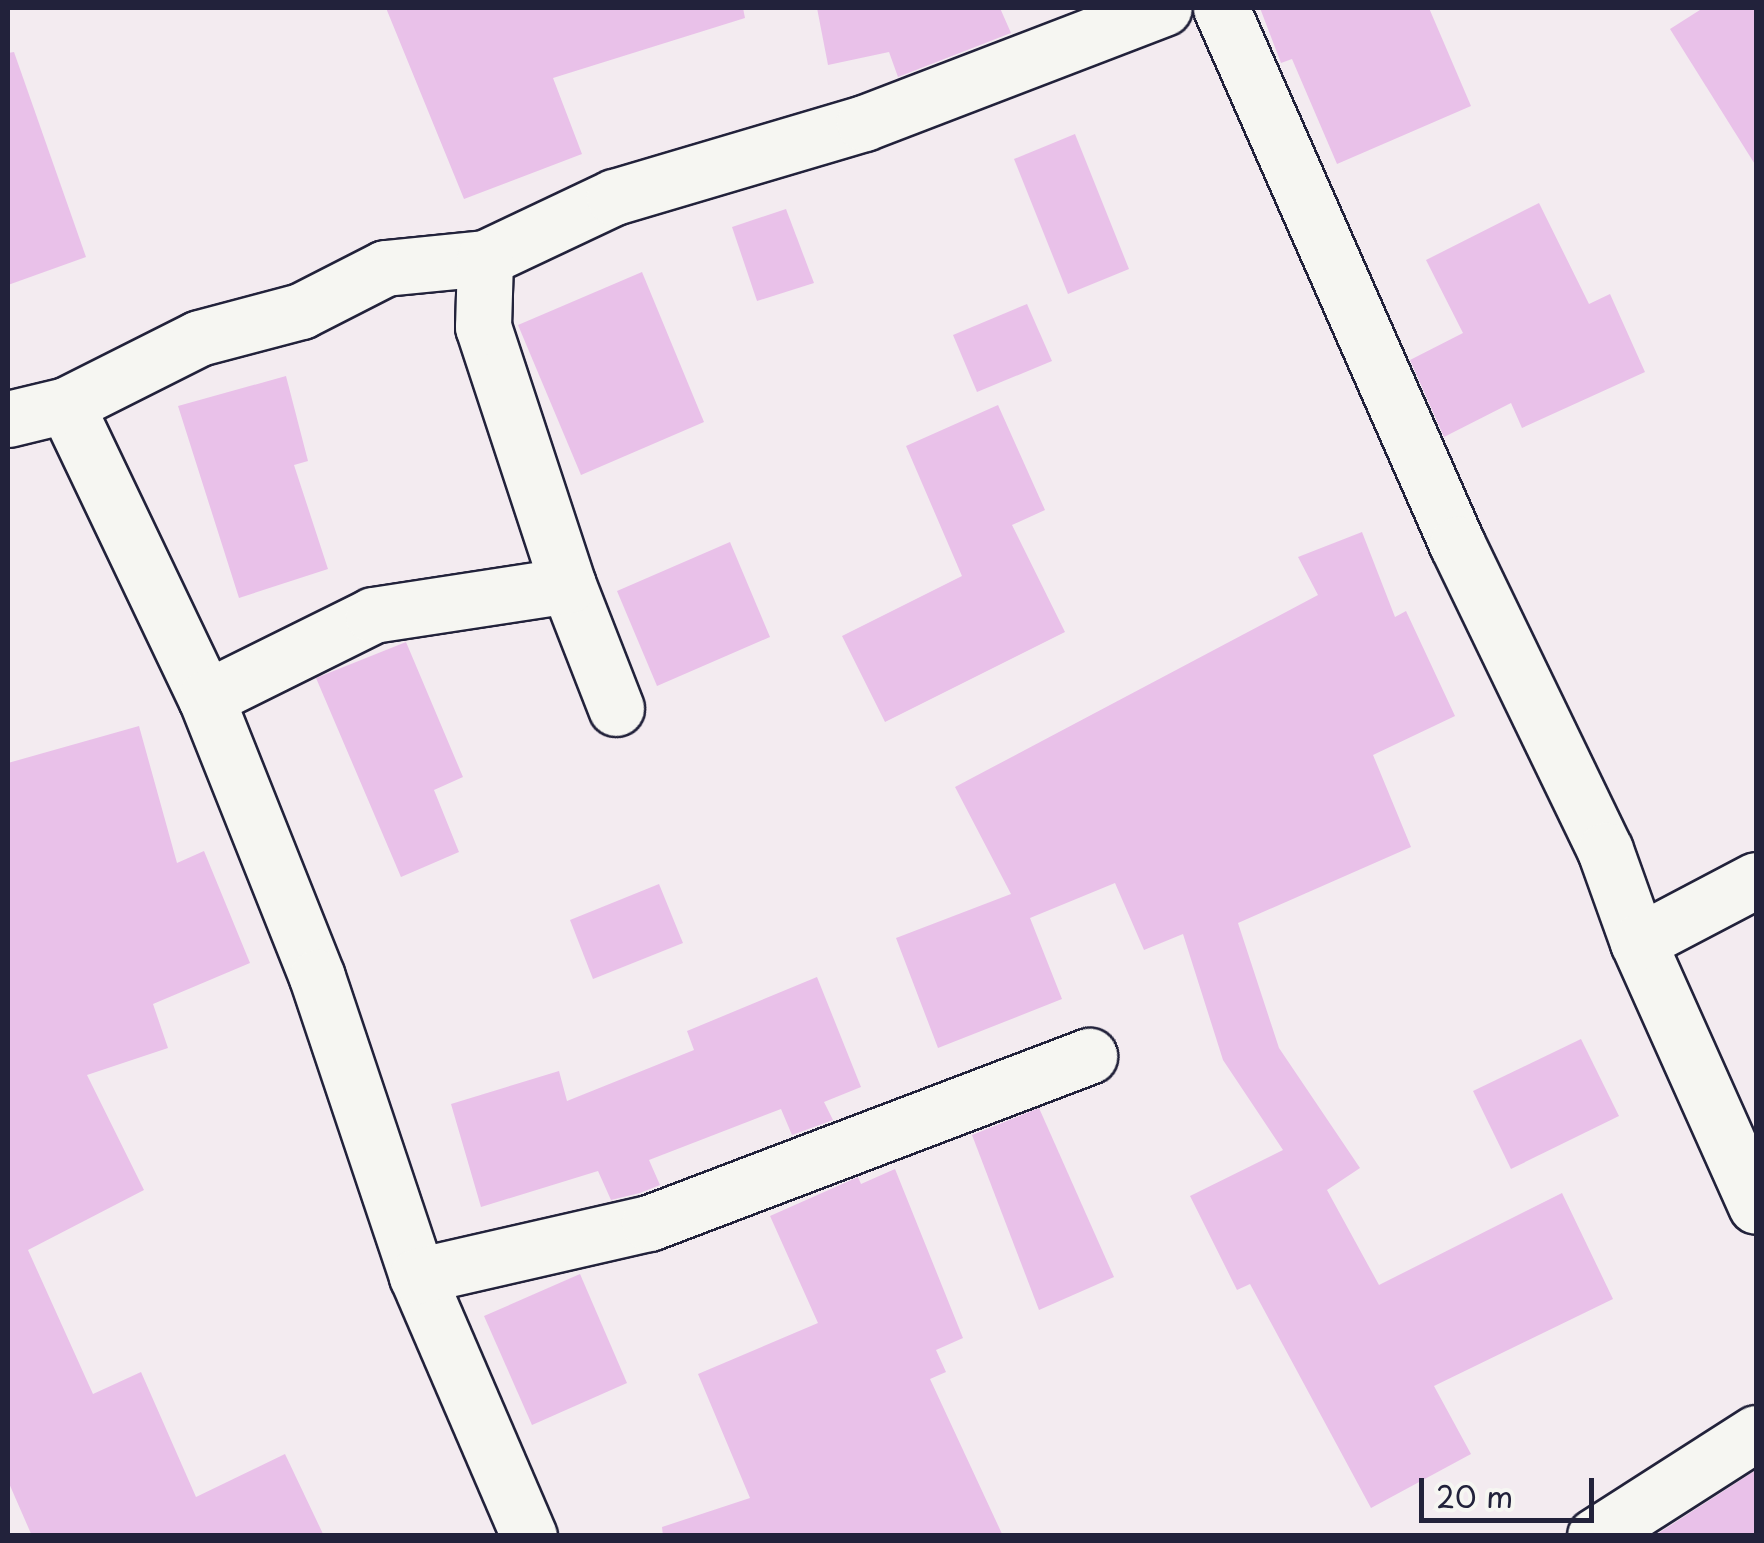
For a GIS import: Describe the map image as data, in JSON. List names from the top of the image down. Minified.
{"scale_bar":"20 m"}
